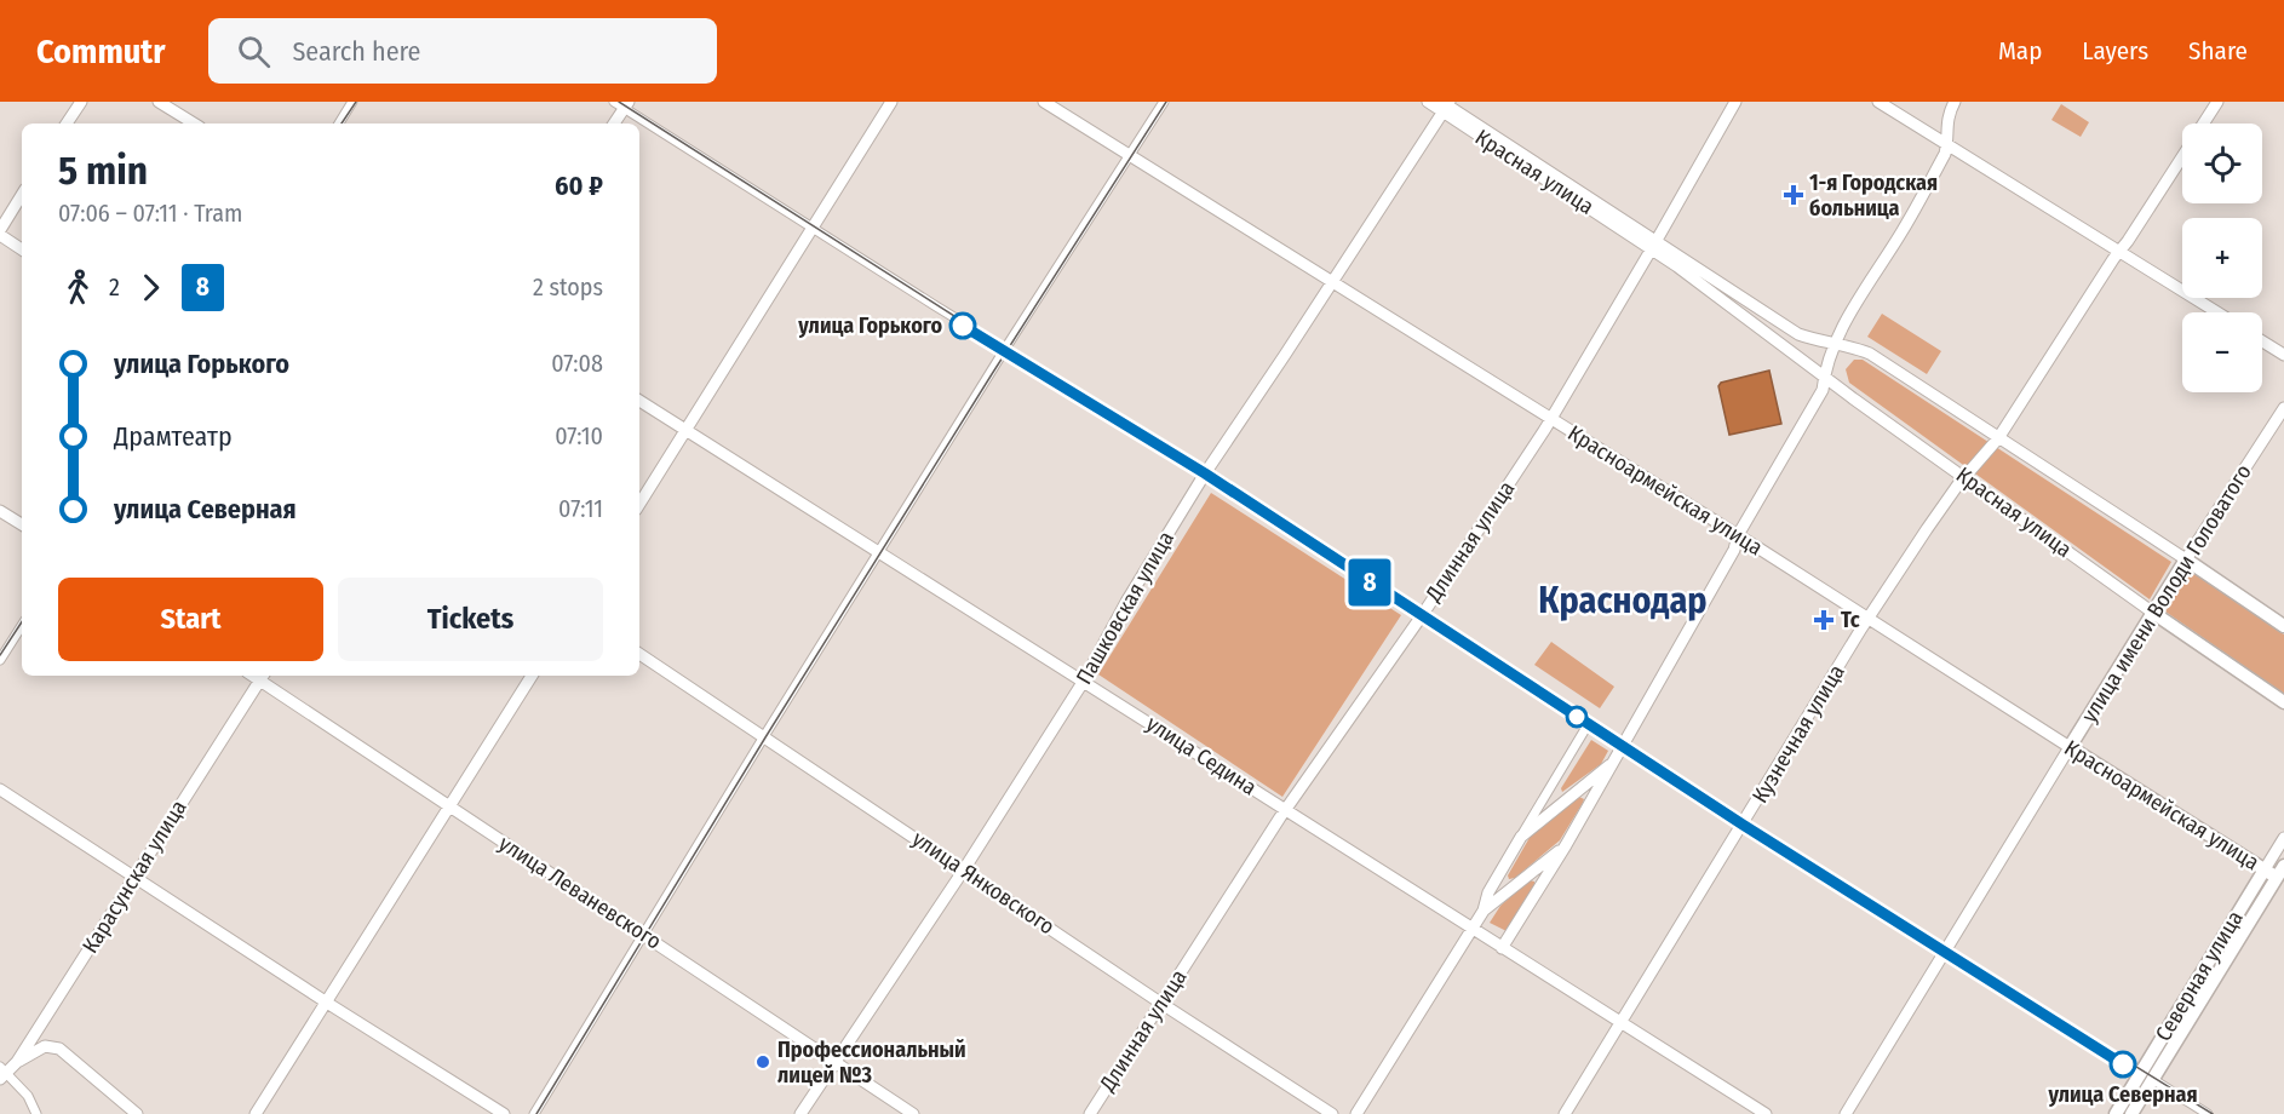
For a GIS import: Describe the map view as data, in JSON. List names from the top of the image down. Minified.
{"streets":{"main road":["Красная улица","Красноармейская улица","улица имени Володи Головатого","Северная улица"],"street":["Длинная улица","Пашковская улица","Кузнечная улица","улица Седина","Карасунская улица","улица Янковского","улица Леваневского"]},"crossings":[["Красная улица","Длинная улица"],["Красная улица","улица имени Володи Головатого"],["Красная улица","Пашковская улица"],["Красная улица","Кузнечная улица"],["Красноармейская улица","Длинная улица"],["Красноармейская улица","улица имени Володи Головатого"],["Красноармейская улица","Пашковская улица"],["Красноармейская улица","Кузнечная улица"],["Красноармейская улица","Северная улица"],["Длинная улица","улица Седина"],["Длинная улица","улица Янковского"],["Пашковская улица","улица Седина"],["Пашковская улица","улица Янковского"],["Пашковская улица","улица Леваневского"],["Кузнечная улица","улица Седина"],["Карасунская улица","улица Леваневского"]],"districts":["Краснодар"],"places":{"health":["1-я Городская больница","Тс"],"other":["улица Горького","Профессиональный лицей №3","улица Северная"]},"lines":["tram line 8"],"page":{"header":"Commutr","search":"Search here","nav":["Map","Layers","Share"],"on_map":"8","map_buttons":["+","−"],"heading":["5 min","07:06 – 07:11 · Tram","60 ₽"],"legs":["2","8","2 stops"],"list":[{"name":"улица Горького","value":"07:08"},{"name":"Драмтеатр","value":"07:10"},{"name":"улица Северная","value":"07:11"}],"buttons":["Start","Tickets"]}}
